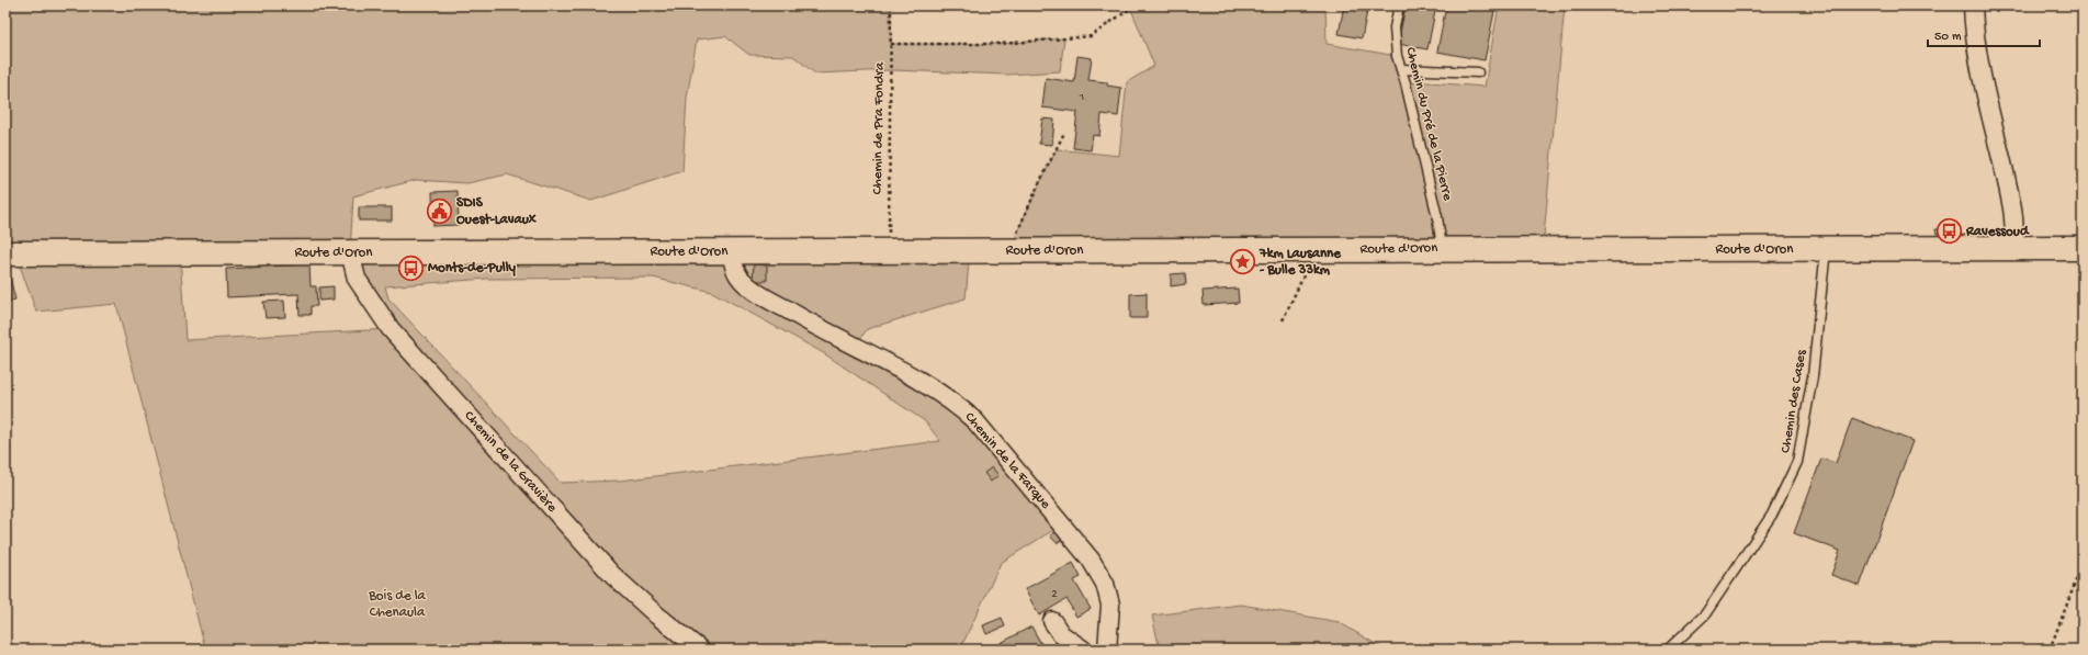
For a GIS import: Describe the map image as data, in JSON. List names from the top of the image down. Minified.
{"streets":{"main road":["Route d'Oron"],"street":["Chemin de la Farque","Chemin de la Gravière"],"lane":["Chemin du Pré de la Pierre","Chemin des Cases"],"path":["Chemin de Pra Fondra"]},"crossings":[["Chemin du Pré de la Pierre","Route d'Oron"],["Chemin de Pra Fondra","Route d'Oron"],["Route d'Oron","Chemin des Cases"],["Route d'Oron","Chemin de la Farque"],["Route d'Oron","Chemin de la Gravière"]],"parks":["Bois de la Chenaula"],"places":{"public building":["SDIS Ouest-Lavaux"],"bus stop":["Ravessoud","Monts-de-Pully"],"place":["7km Lausanne - Bulle 33km"]},"house_numbers":["1","2"],"scale_bar":"50 m"}
